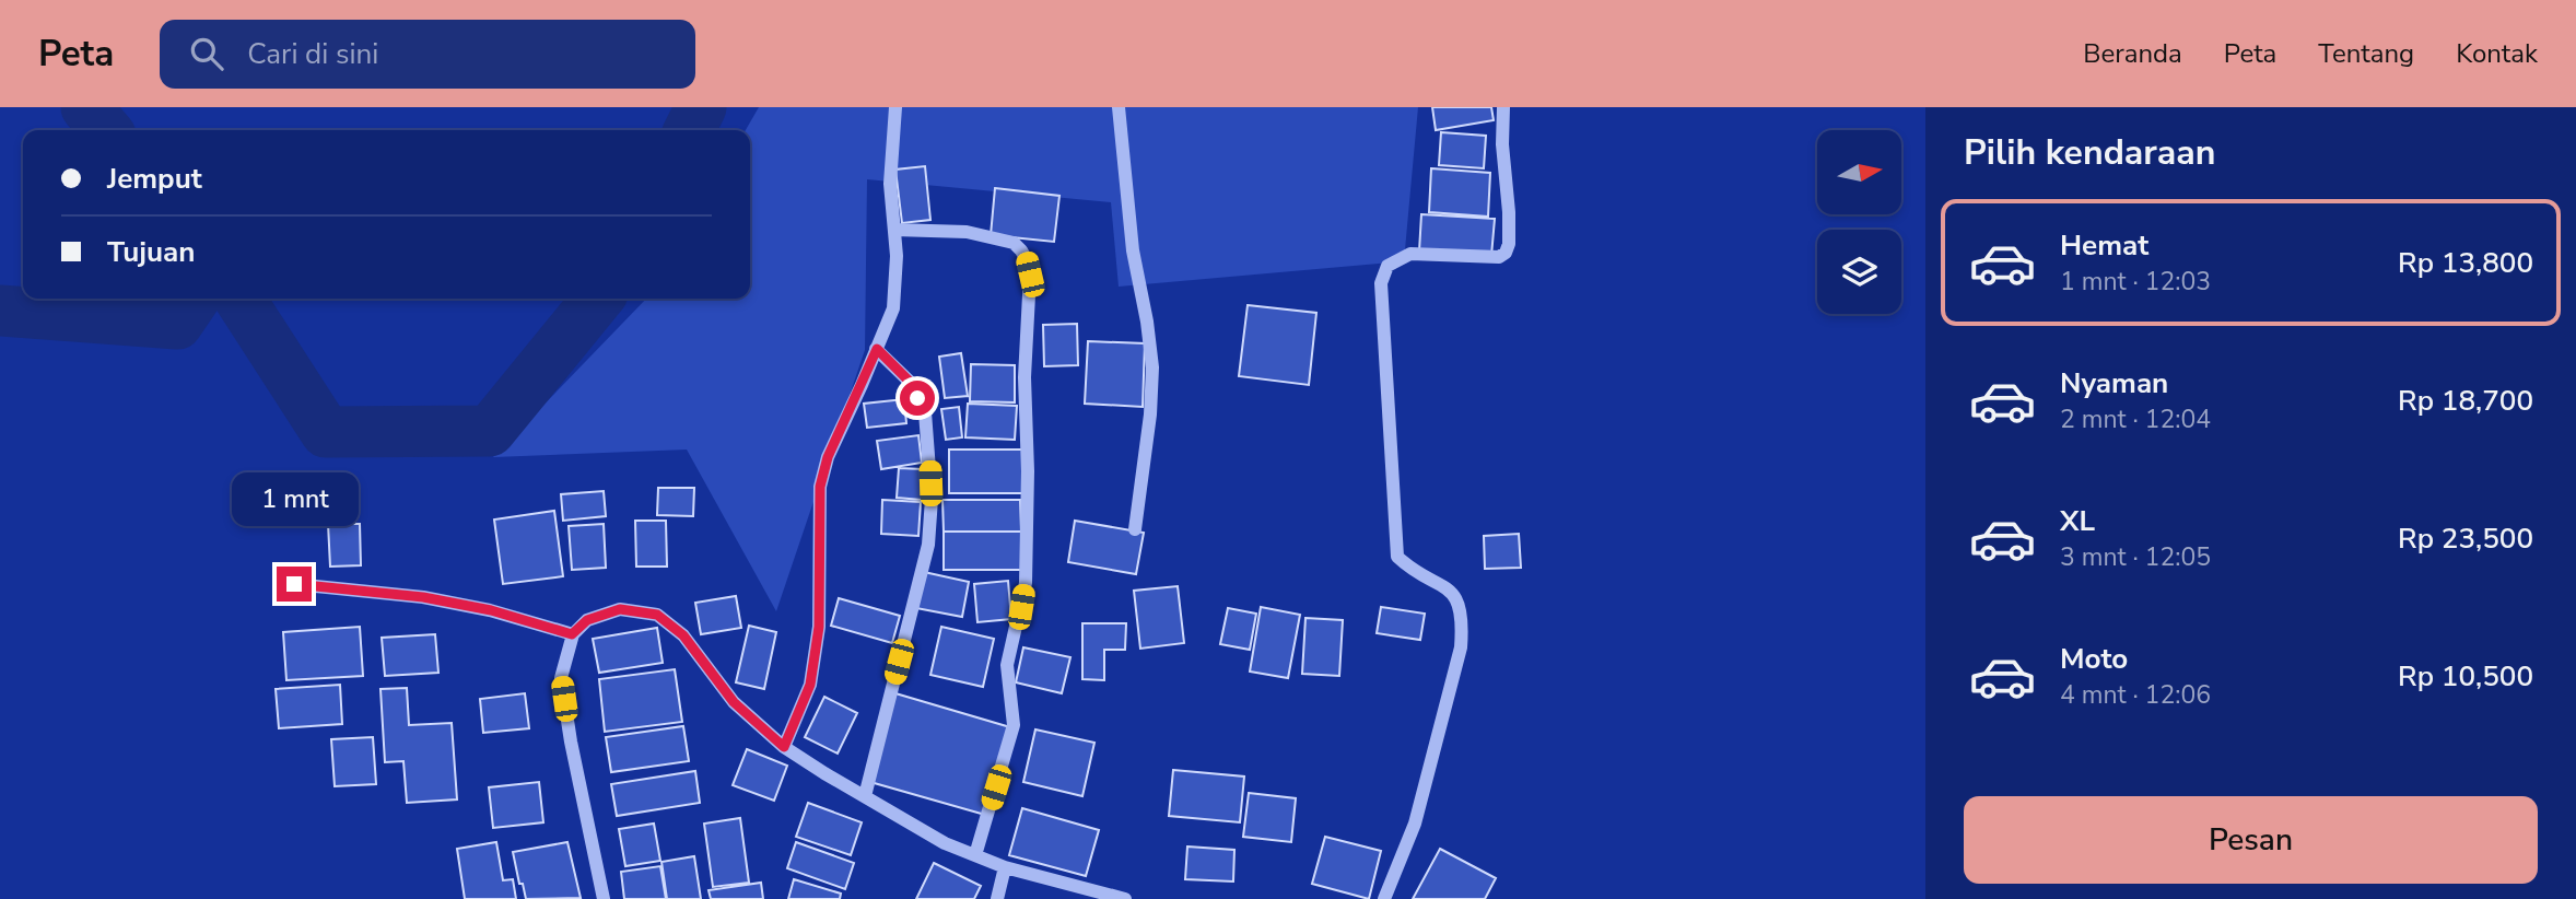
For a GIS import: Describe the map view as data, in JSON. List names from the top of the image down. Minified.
{"north":"right","page":{"header":"Peta","search":"Cari di sini","nav":["Beranda","Peta","Tentang","Kontak"],"heading":"Pilih kendaraan","banner":["Jemput","Tujuan"],"list":[{"name":"Hemat","note":"1 mnt · 12:03","value":"Rp 13,800"},{"name":"Nyaman","note":"2 mnt · 12:04","value":"Rp 18,700"},{"name":"XL","note":"3 mnt · 12:05","value":"Rp 23,500"},{"name":"Moto","note":"4 mnt · 12:06","value":"Rp 10,500"}],"bubble":"1 mnt","buttons":"Pesan"}}
